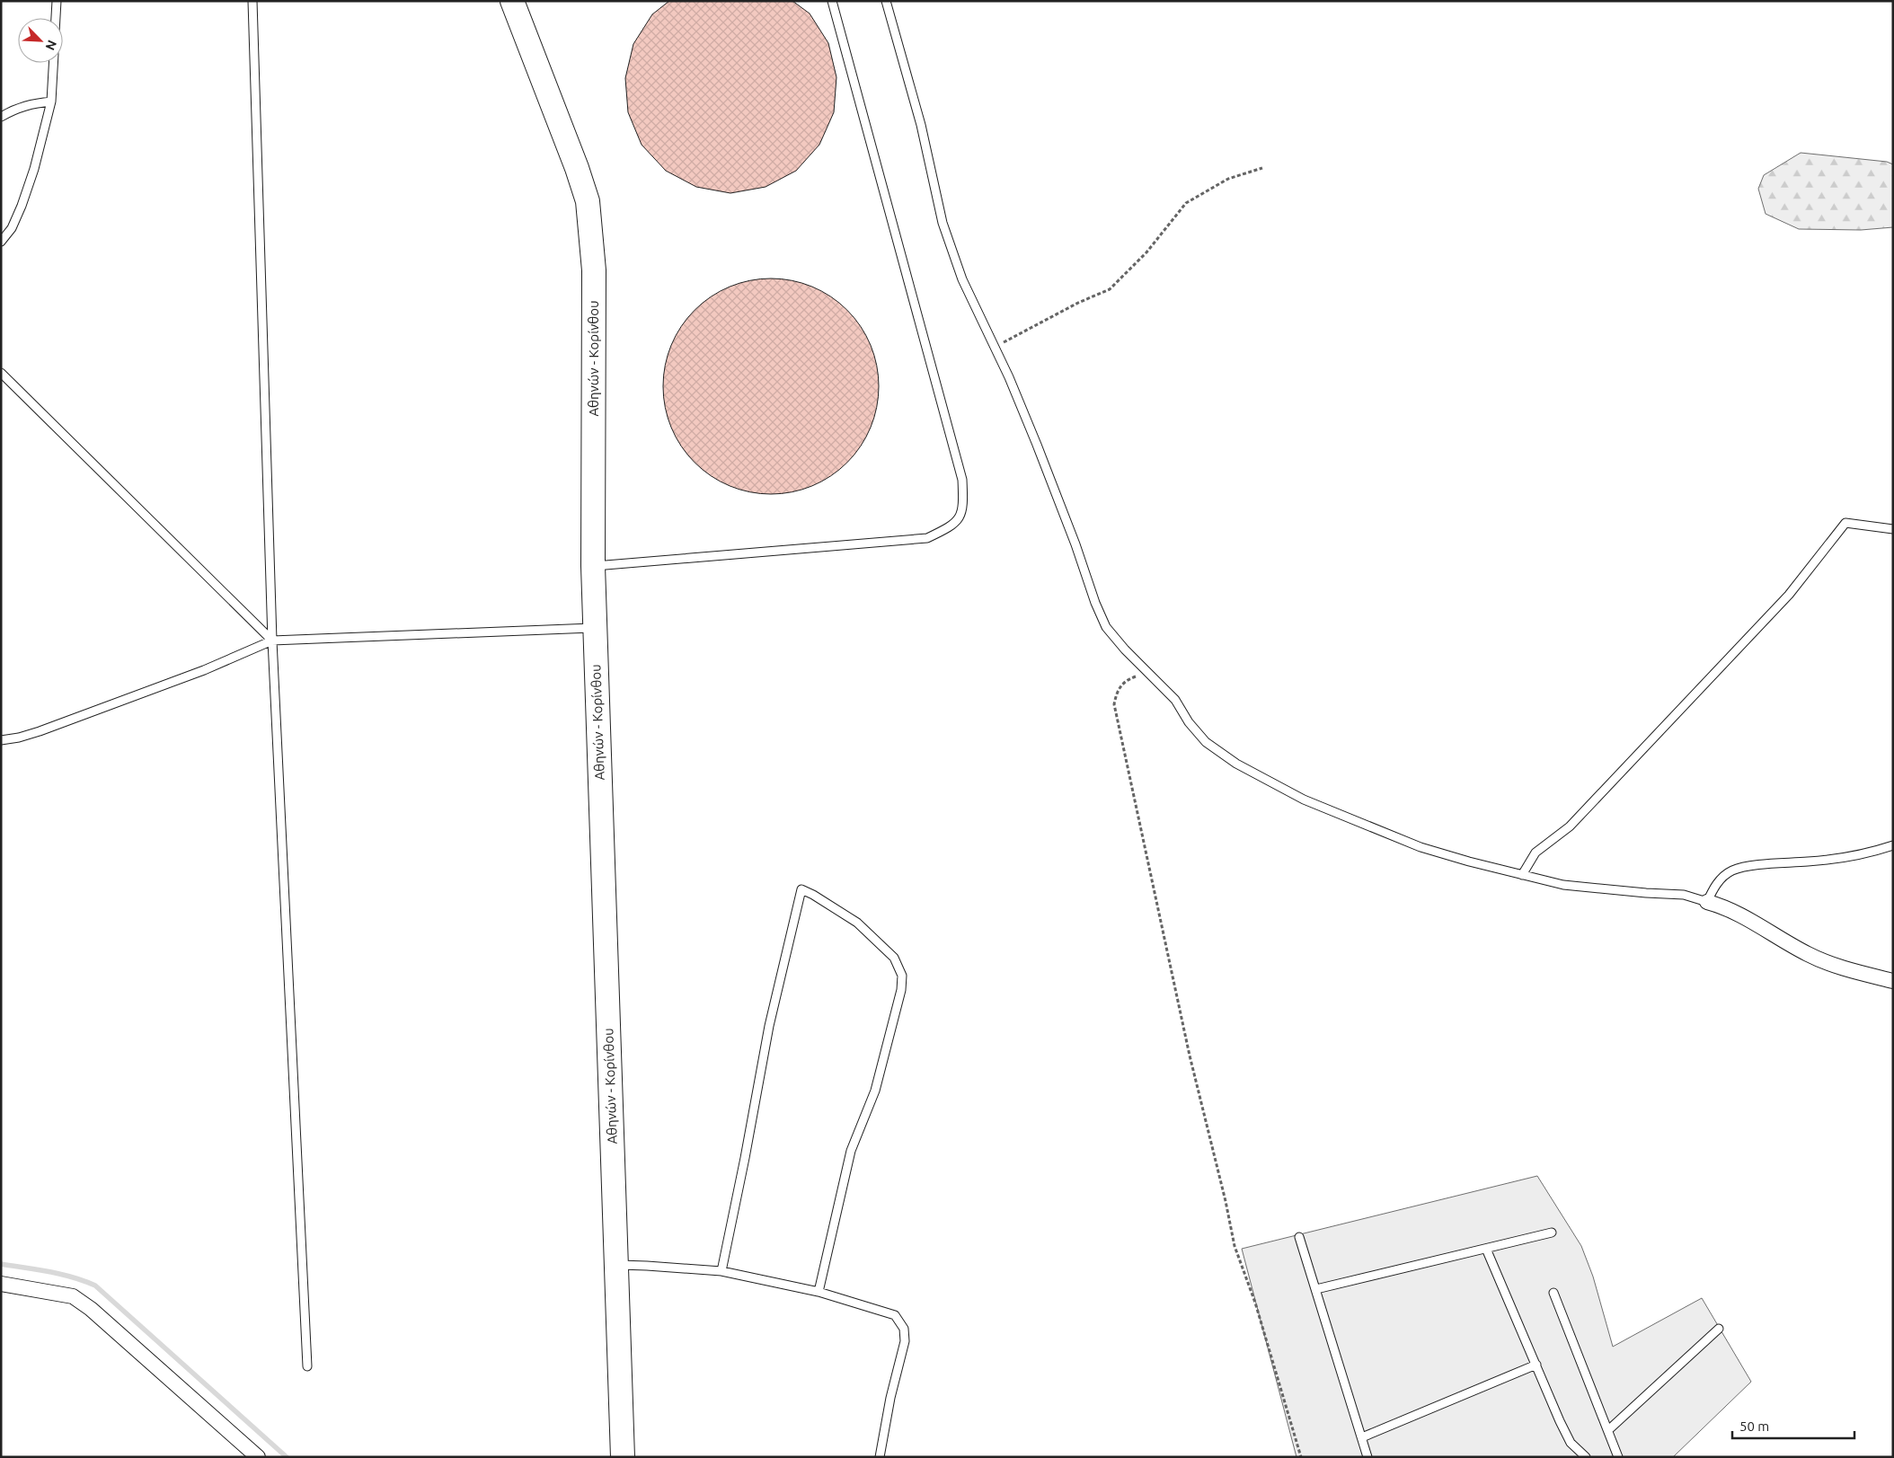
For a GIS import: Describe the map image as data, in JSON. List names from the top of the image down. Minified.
{"streets":{"main road":["Αθηνών - Κορίνθου"]},"scale_bar":"50 m","north":"bottom right"}
